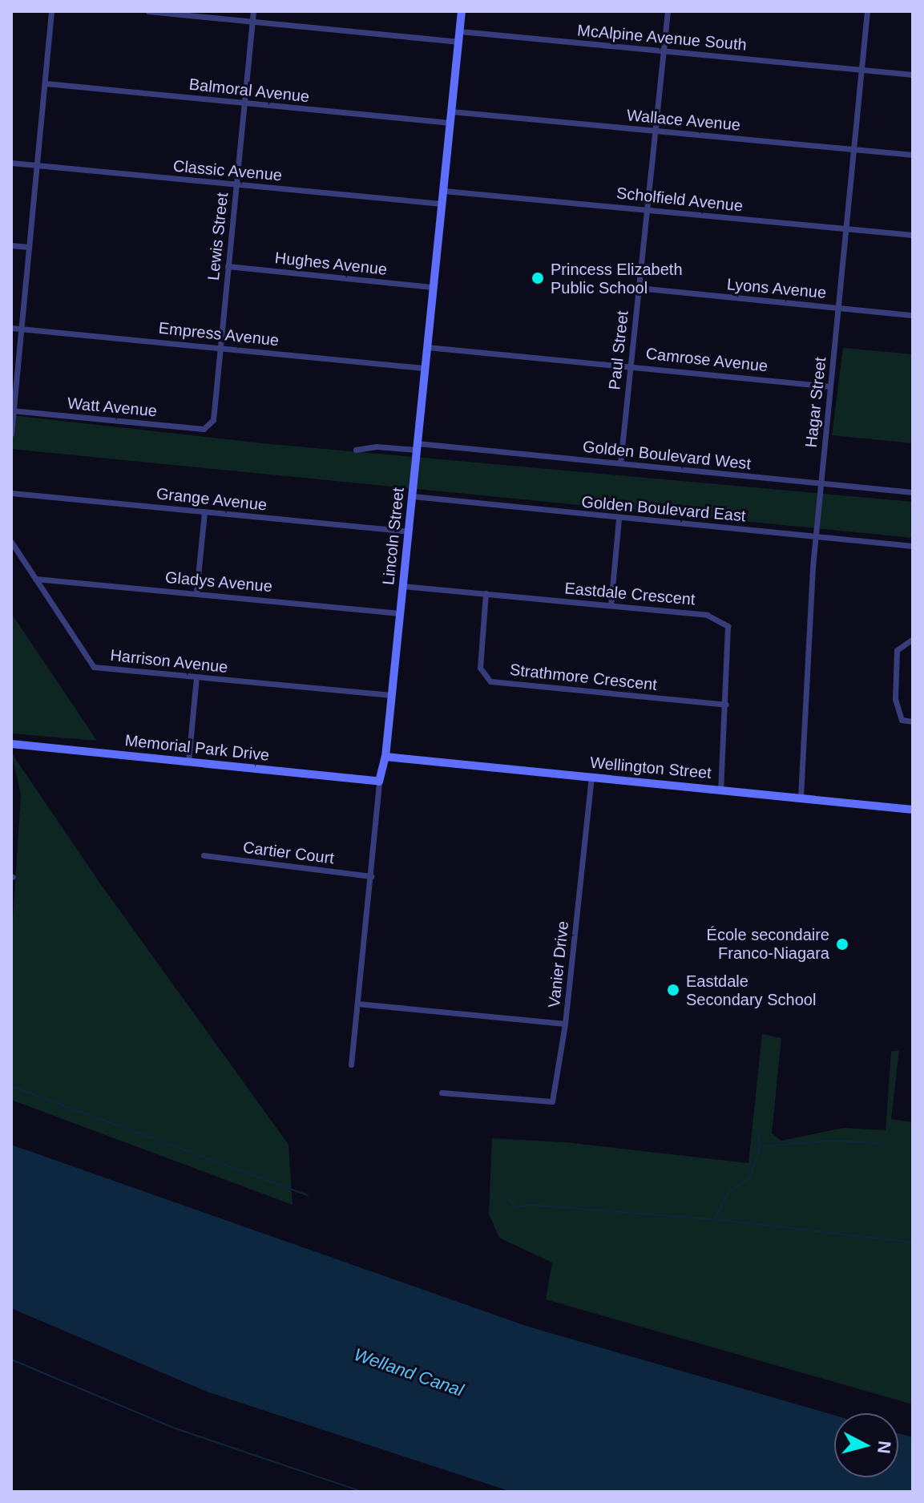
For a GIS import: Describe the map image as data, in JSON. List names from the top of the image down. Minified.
{"streets":{"main road":["Lincoln Street","Memorial Park Drive","Wellington Street"],"street":["McAlpine Avenue South","Balmoral Avenue","Wallace Avenue","Classic Avenue","Scholfield Avenue","Lewis Street","Hughes Avenue","Lyons Avenue","Empress Avenue","Paul Street","Camrose Avenue","Hagar Street","Watt Avenue","Golden Boulevard West","Grange Avenue","Golden Boulevard East","Gladys Avenue","Eastdale Crescent","Harrison Avenue","Strathmore Crescent","Cartier Court","Vanier Drive"]},"crossings":[["McAlpine Avenue South","Paul Street"],["McAlpine Avenue South","Hagar Street"],["McAlpine Avenue South","Lincoln Street"],["Balmoral Avenue","Lewis Street"],["Balmoral Avenue","Lincoln Street"],["Wallace Avenue","Paul Street"],["Wallace Avenue","Hagar Street"],["Wallace Avenue","Lincoln Street"],["Classic Avenue","Lewis Street"],["Classic Avenue","Lincoln Street"],["Scholfield Avenue","Paul Street"],["Scholfield Avenue","Hagar Street"],["Scholfield Avenue","Lincoln Street"],["Lewis Street","Hughes Avenue"],["Lewis Street","Empress Avenue"],["Lewis Street","Watt Avenue"],["Hughes Avenue","Lincoln Street"],["Lyons Avenue","Paul Street"],["Lyons Avenue","Hagar Street"],["Empress Avenue","Lincoln Street"],["Paul Street","Camrose Avenue"],["Paul Street","Golden Boulevard West"],["Camrose Avenue","Hagar Street"],["Camrose Avenue","Lincoln Street"],["Hagar Street","Golden Boulevard West"],["Hagar Street","Golden Boulevard East"],["Hagar Street","Wellington Street"],["Golden Boulevard West","Lincoln Street"],["Grange Avenue","Lincoln Street"],["Golden Boulevard East","Lincoln Street"],["Lincoln Street","Gladys Avenue"],["Lincoln Street","Eastdale Crescent"],["Lincoln Street","Harrison Avenue"],["Lincoln Street","Memorial Park Drive"],["Lincoln Street","Wellington Street"],["Lincoln Street","Cartier Court"],["Lincoln Street","Vanier Drive"],["Gladys Avenue","Harrison Avenue"],["Eastdale Crescent","Strathmore Crescent"],["Eastdale Crescent","Wellington Street"],["Wellington Street","Vanier Drive"]],"water":["Welland Canal"],"places":["Princess Elizabeth Public School","École secondaire Franco-Niagara","Eastdale Secondary School"],"north":"right"}
